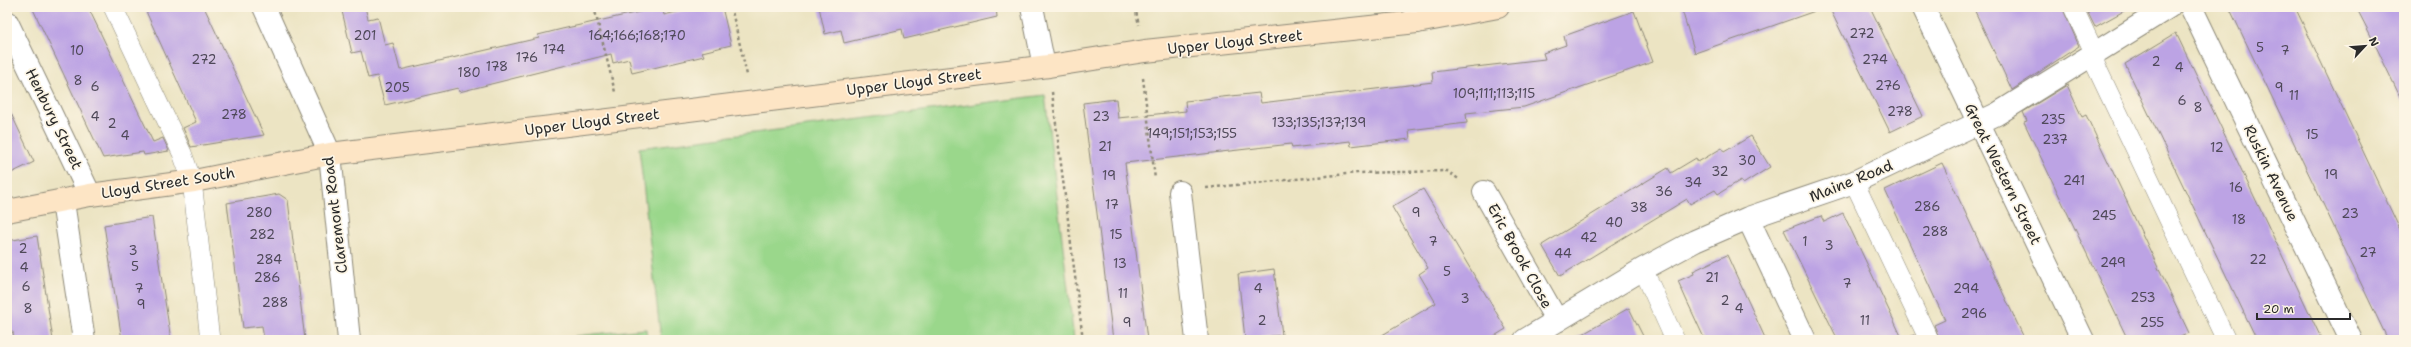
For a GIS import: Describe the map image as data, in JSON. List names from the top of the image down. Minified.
{"streets":{"street":["Upper Lloyd Street","Henbury Street","Ruskin Avenue","Great Western Street","Maine Road","Lloyd Street South","Claremont Road","Eric Brook Close"]},"crossings":[["Upper Lloyd Street","Lloyd Street South"],["Upper Lloyd Street","Claremont Road"],["Henbury Street","Lloyd Street South"],["Great Western Street","Maine Road"],["Maine Road","Eric Brook Close"],["Lloyd Street South","Claremont Road"]],"house_numbers":["272","201","164;166;168;170","5","174","10","7","176","272","274","2","178","4","180","8","276","6","205","9","109;111;113;115","11","6","8","278","278","4","23","235","133;135;137;139","2","149;151;153;155","15","4","237","21","12","30","32","19","19","241","34","16","36","17","286","38","280","9","23","245","18","40","288","282","15","42","7","1","3","2","3","27","44","284","22","249","13","5","4","5","286","21","7","6","7","4","294","11","253","3","2","288","9","8","4","296","2","11","9","255"],"scale_bar":"20 m","north":"top right"}
